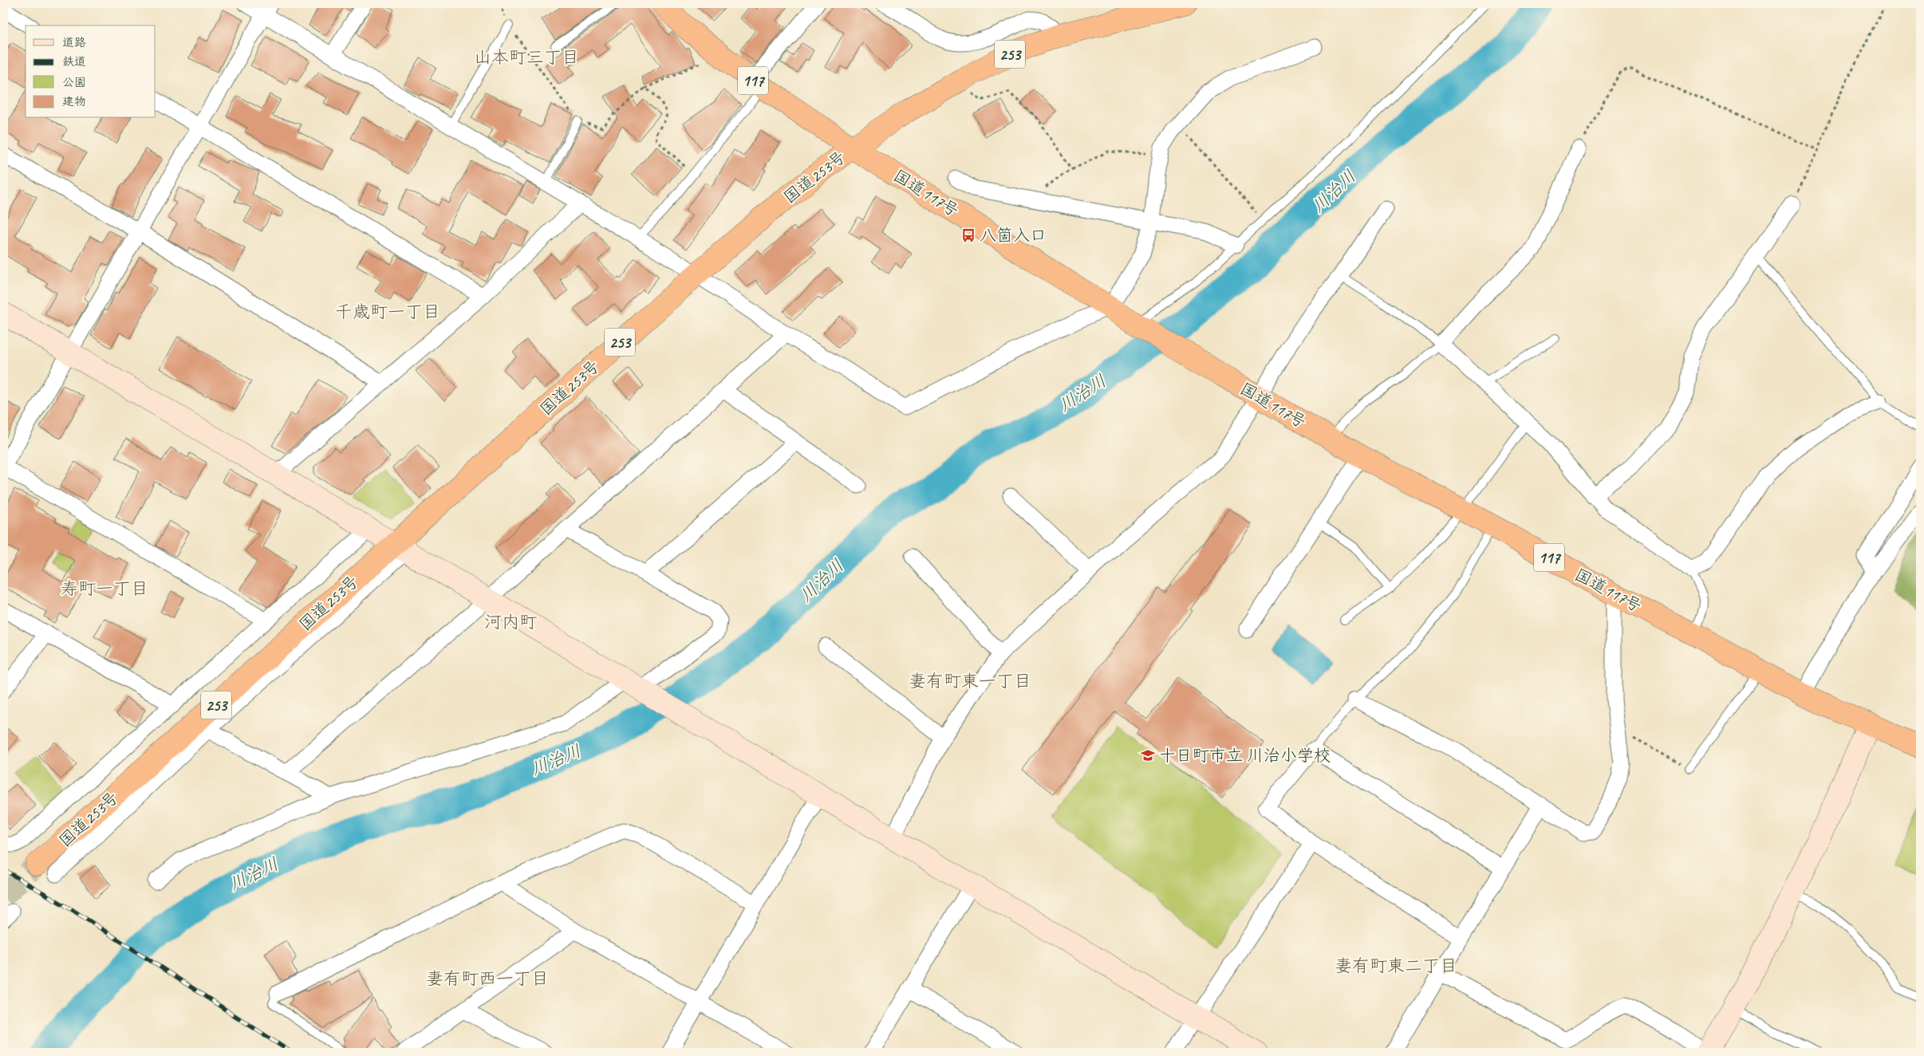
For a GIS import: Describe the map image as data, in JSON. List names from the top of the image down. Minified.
{"streets":{"highway":["253","117","国道253号","国道117号"]},"crossings":[["国道253号","国道117号"]],"districts":["山本町三丁目","千歳町一丁目","寿町一丁目","河内町","妻有町東一丁目","妻有町東二丁目","妻有町西一丁目"],"water":["川治川"],"places":{"bus stop":["八箇入口"],"school or university":["十日町市立 川治小学校"]},"legend":["道路","鉄道","公園","建物"]}
